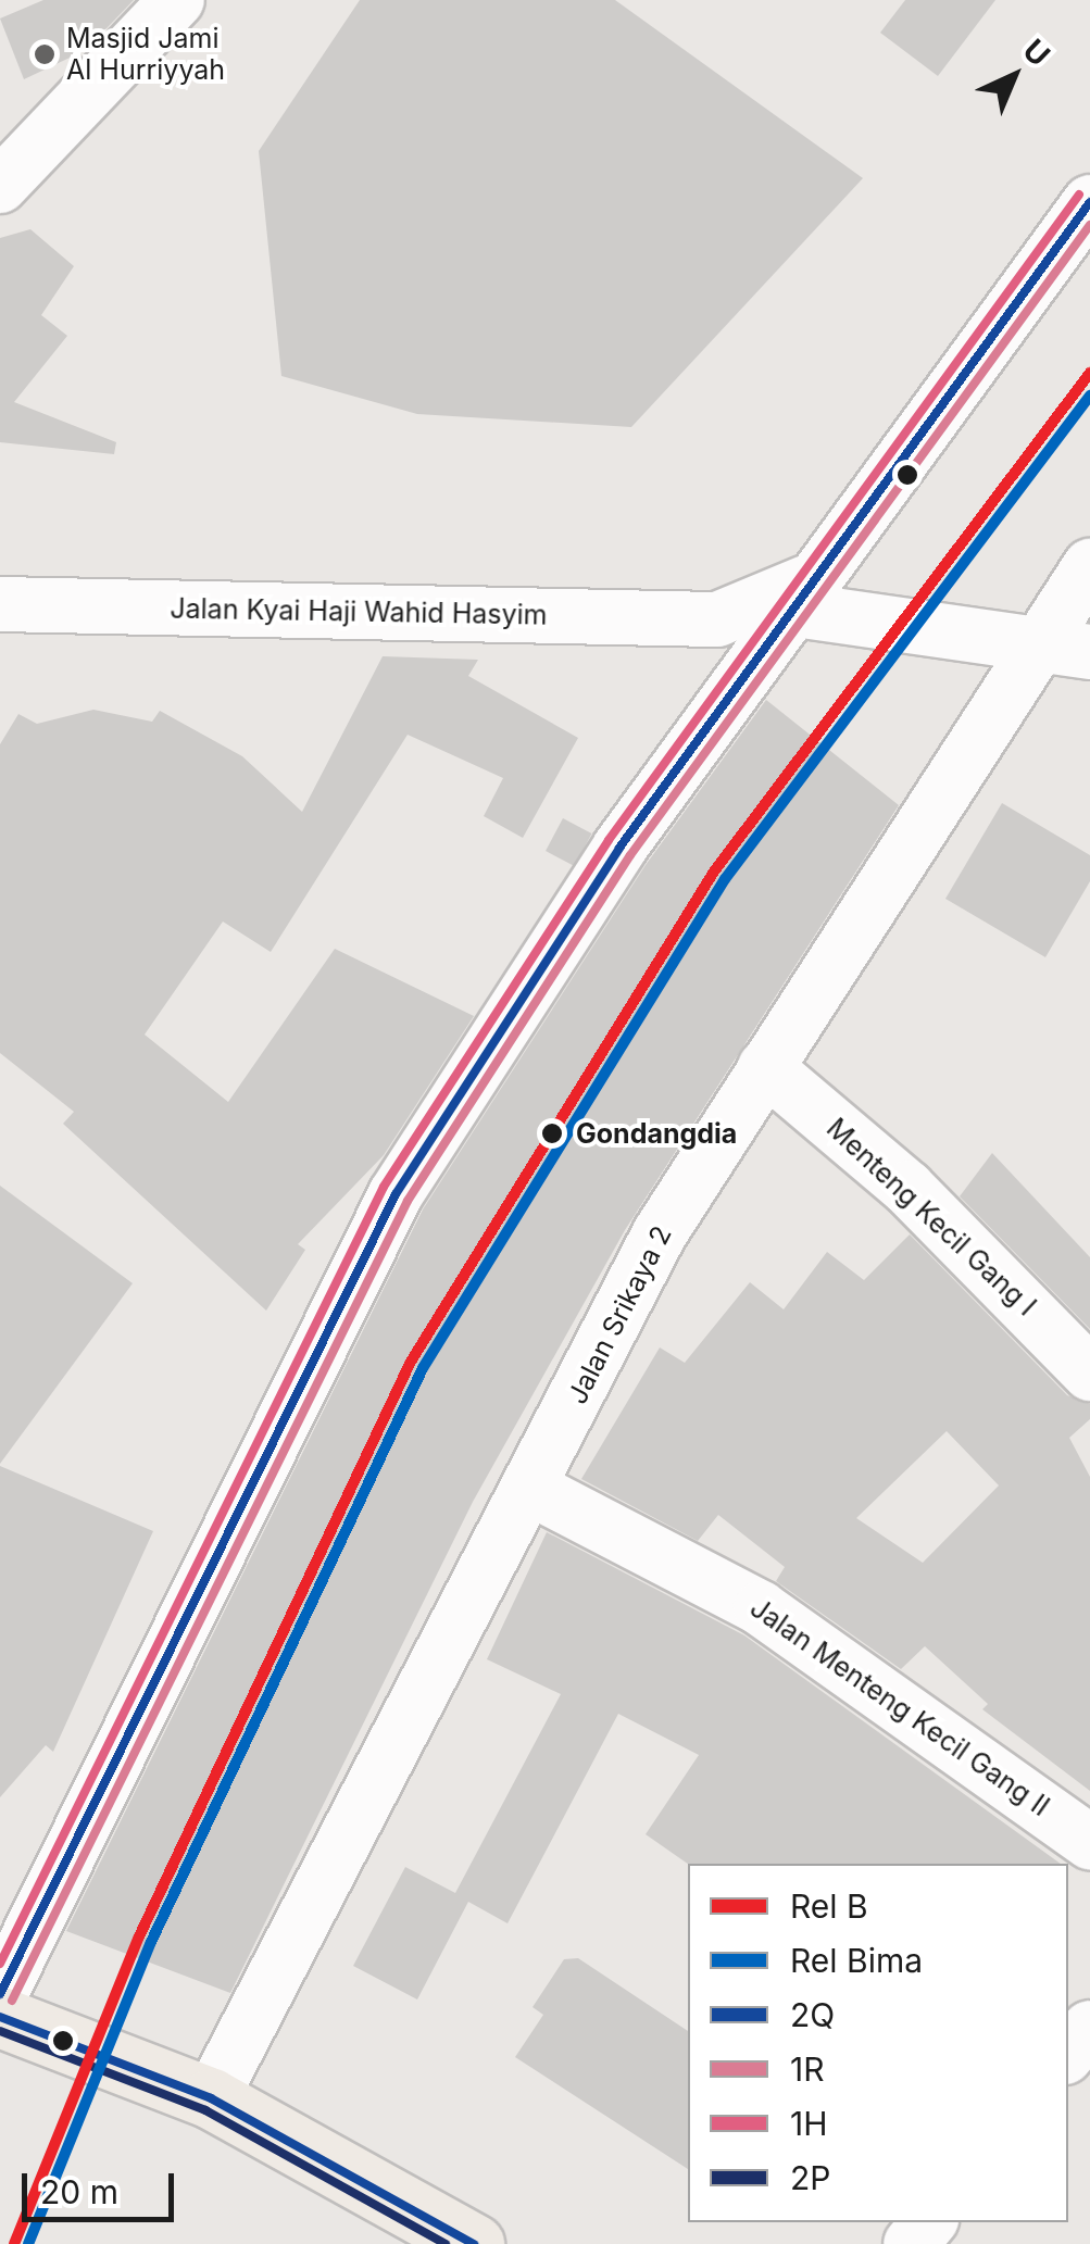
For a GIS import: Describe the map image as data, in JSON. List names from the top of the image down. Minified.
{"streets":{"street":["Jalan Kyai Haji Wahid Hasyim","Menteng Kecil Gang I","Jalan Srikaya 2","Jalan Menteng Kecil Gang II"]},"crossings":[["Menteng Kecil Gang I","Jalan Srikaya 2"],["Jalan Srikaya 2","Jalan Menteng Kecil Gang II"]],"places":["Masjid Jami Al Hurriyyah","Gondangdia"],"lines":["transit line 1H","transit line 2Q","transit line 1R","rail line B","rail line Bima","transit line 2P"],"legend":["Rel B","Rel Bima","2Q","1R","1H","2P"],"scale_bar":"20 m","north":"top right"}
